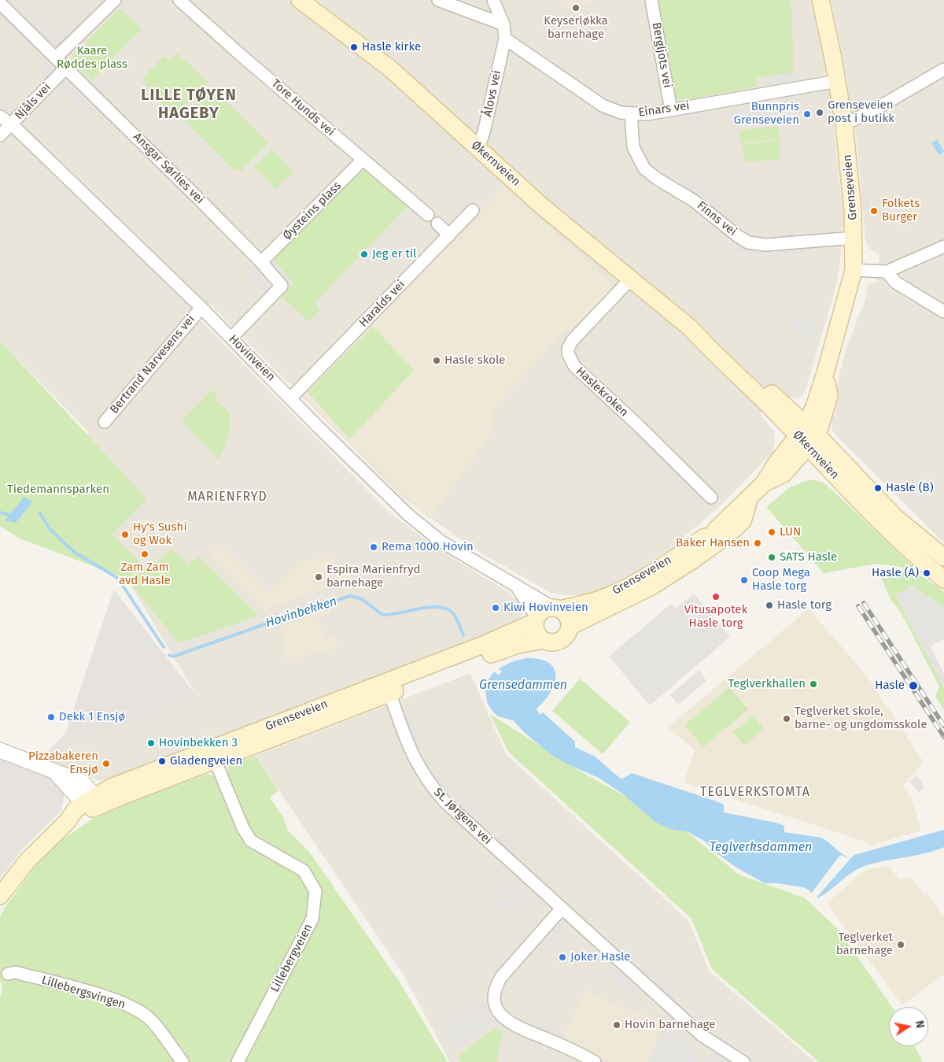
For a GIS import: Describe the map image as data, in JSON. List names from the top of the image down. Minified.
{"streets":{"main road":["Økernveien","Grenseveien"],"street":["Bergljots vei","Ålovs vei","Njåls vei","Tore Hunds vei","Einars vei","Ansgar Sørlies vei","Øysteins plass","Finns vei","Haralds vei","Hovinveien","Bertrand Narvesens vei","Haslekroken","St. Jørgens vei","Lillebergveien","Lillebergsvingen"]},"crossings":[["Bergljots vei","Einars vei"],["Ålovs vei","Einars vei"],["Ålovs vei","Økernveien"],["Njåls vei","Ansgar Sørlies vei"],["Njåls vei","Hovinveien"],["Tore Hunds vei","Øysteins plass"],["Einars vei","Grenseveien"],["Einars vei","Finns vei"],["Økernveien","Grenseveien"],["Økernveien","Haslekroken"],["Ansgar Sørlies vei","Øysteins plass"],["Ansgar Sørlies vei","Hovinveien"],["Grenseveien","Finns vei"],["Grenseveien","Hovinveien"],["Grenseveien","St. Jørgens vei"],["Grenseveien","Lillebergveien"],["Haralds vei","Hovinveien"],["Hovinveien","Bertrand Narvesens vei"]],"districts":["LILLE TØYEN HAGEBY","MARIENFRYD","TEGLVERKSTOMTA"],"water":["Hovinbekken","Grensedammen","Teglverksdammen"],"parks":["Kaare Røddes plass","Tiedemannsparken"],"places":["Keyserløkka barnehage","Hasle kirke","Grenseveien post i butikk","Bunnpris Grenseveien","Folkets Burger","Jeg er til","Hasle skole","Hasle (B)","LUN","Hy's Sushi og Wok","Baker Hansen","Rema 1000 Hovin","Zam Zam avd Hasle","SATS Hasle","Hasle (A)","Espira Marienfryd barnehage","Coop Mega Hasle torg","Vitusapotek Hasle torg","Hasle torg","Kiwi Hovinveien","Teglverkhallen","Hasle","Dekk 1 Ensjø","Teglverket skole, barne- og ungdomsskole","Hovinbekken 3","Gladengveien","Pizzabakeren Ensjø","Teglverket barnehage","Joker Hasle","Hovin barnehage"],"north":"right"}
